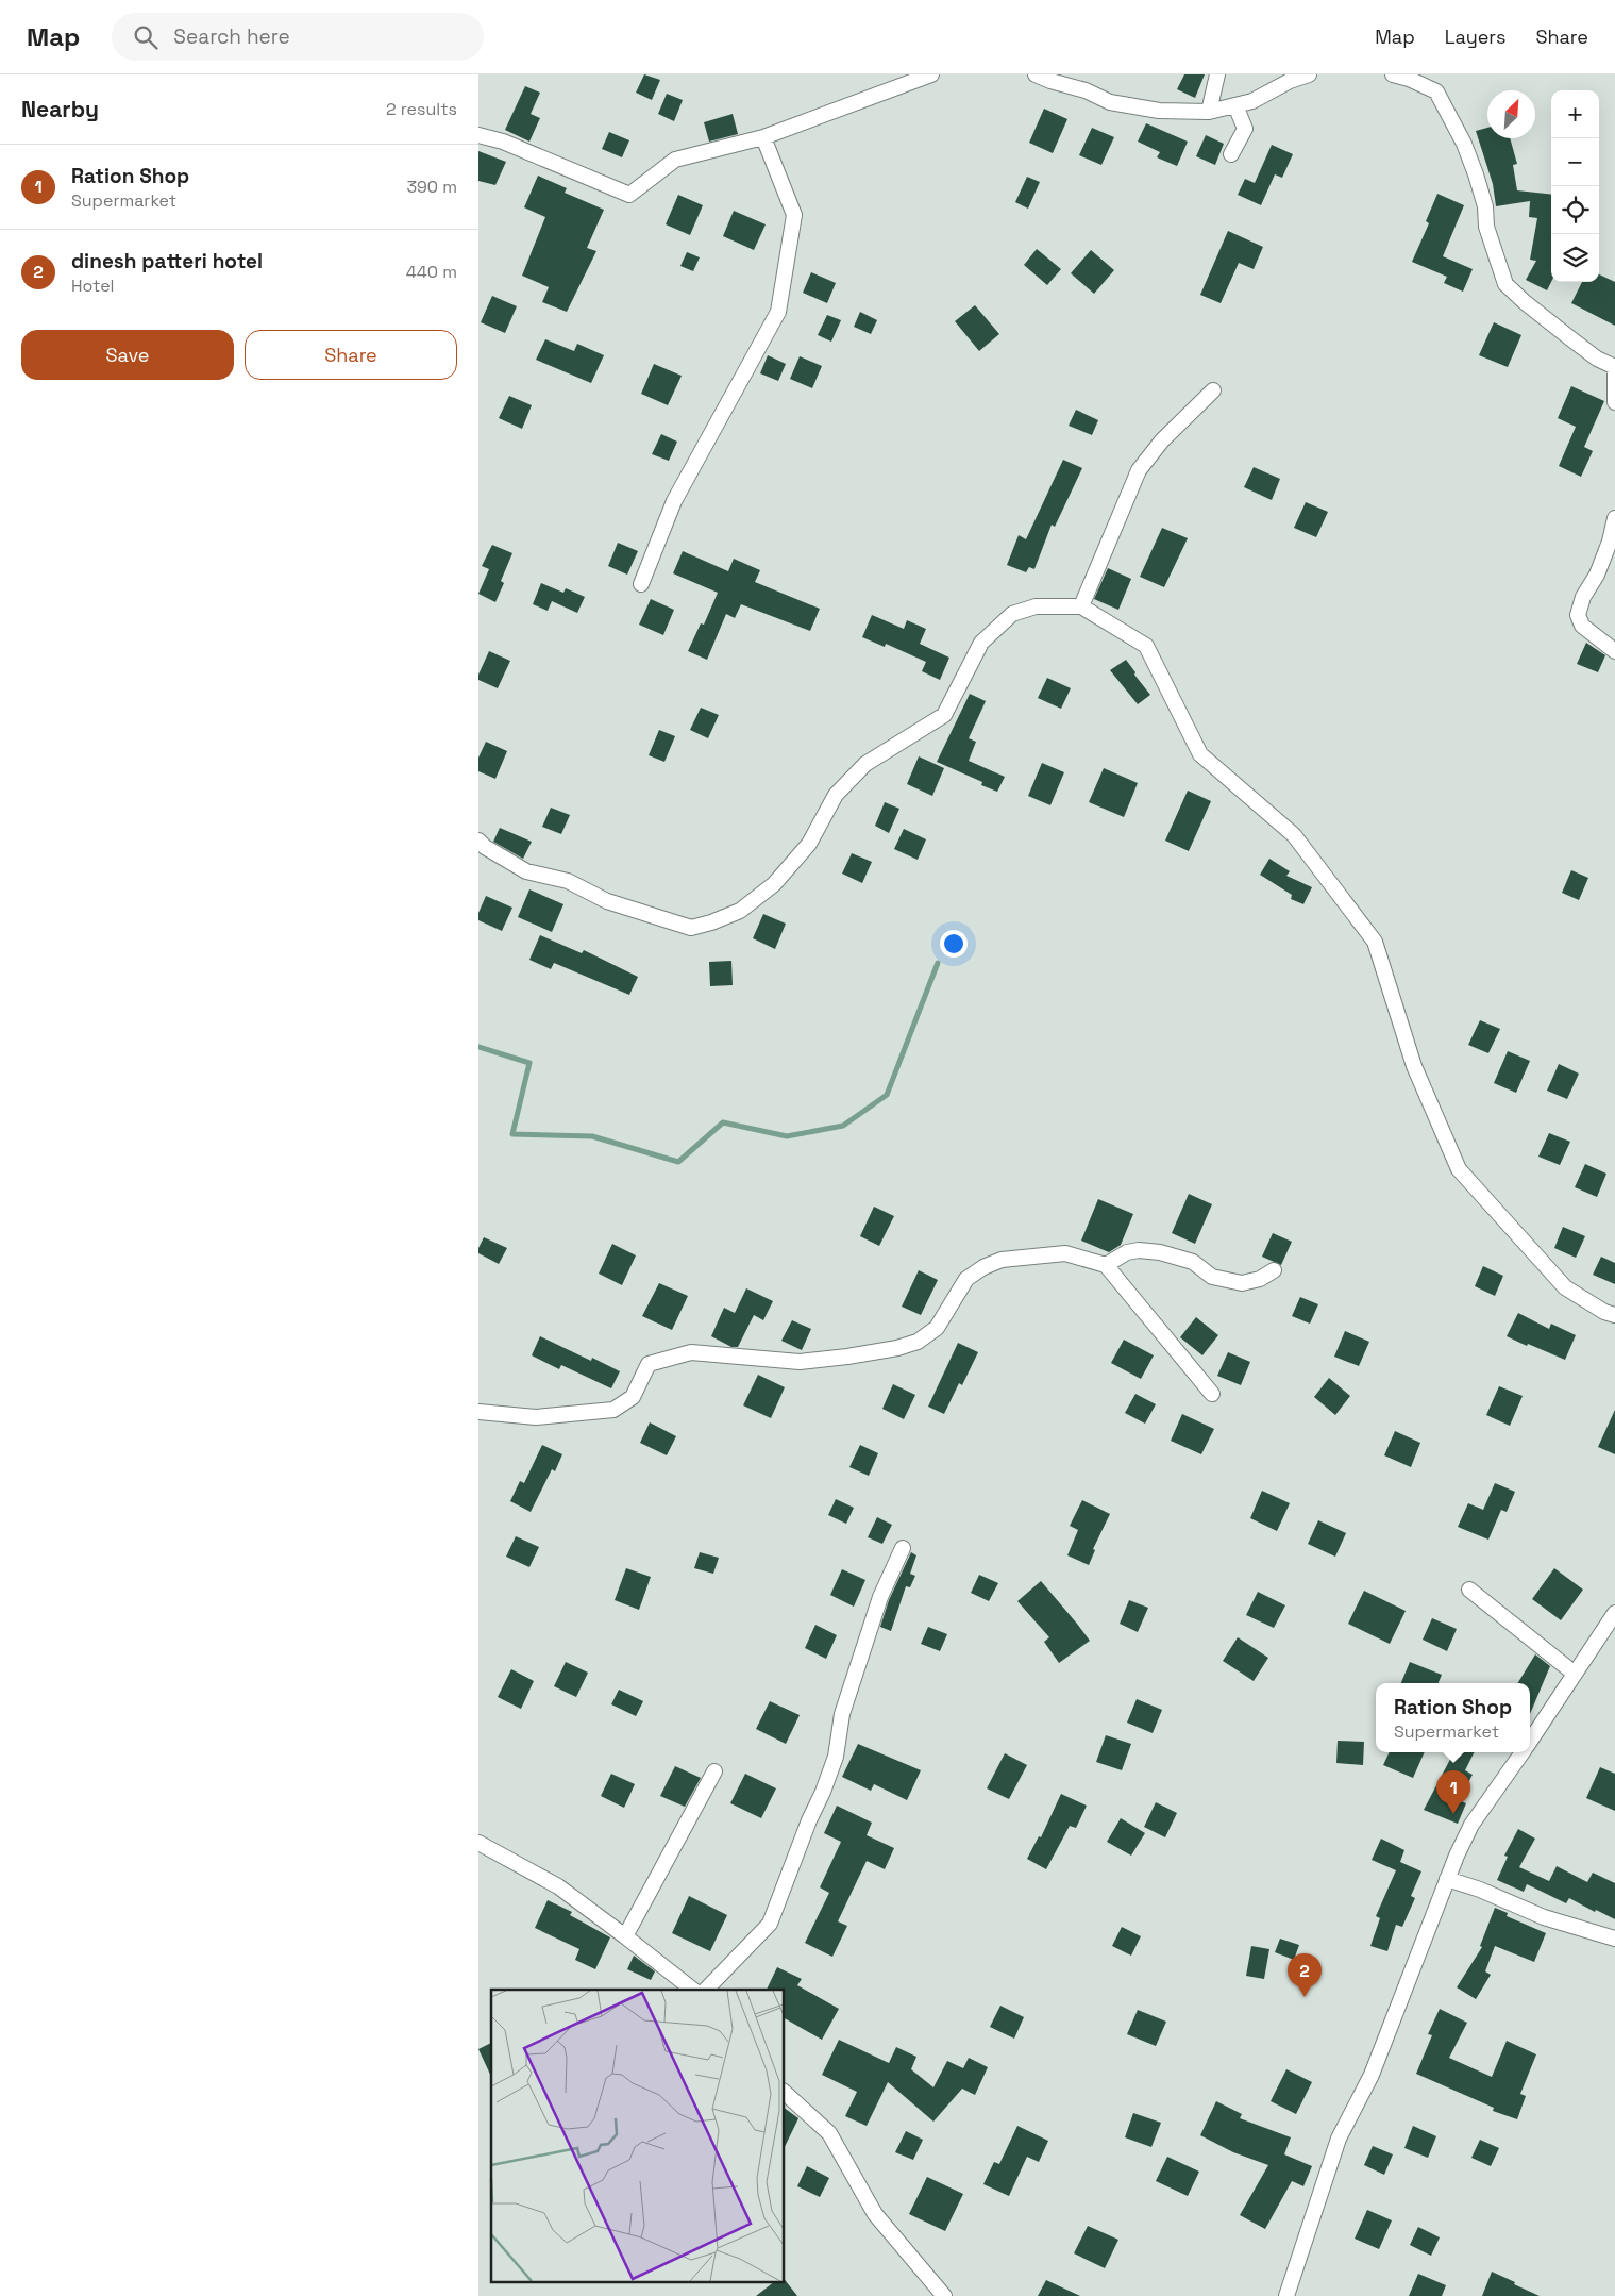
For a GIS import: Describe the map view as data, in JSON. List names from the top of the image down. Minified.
{"north":"top right","page":{"header":"Map","search":"Search here","nav":["Map","Layers","Share"],"heading":["Nearby","2 results"],"map_buttons":["+","−"],"list":[{"mark":"1","name":"Ration Shop","note":"Supermarket","value":"390 m"},{"mark":"2","name":"dinesh patteri hotel","note":"Hotel","value":"440 m"}],"buttons":["Save","Share"],"popup":["Ration Shop","Supermarket"],"pins":["1","2"]}}
